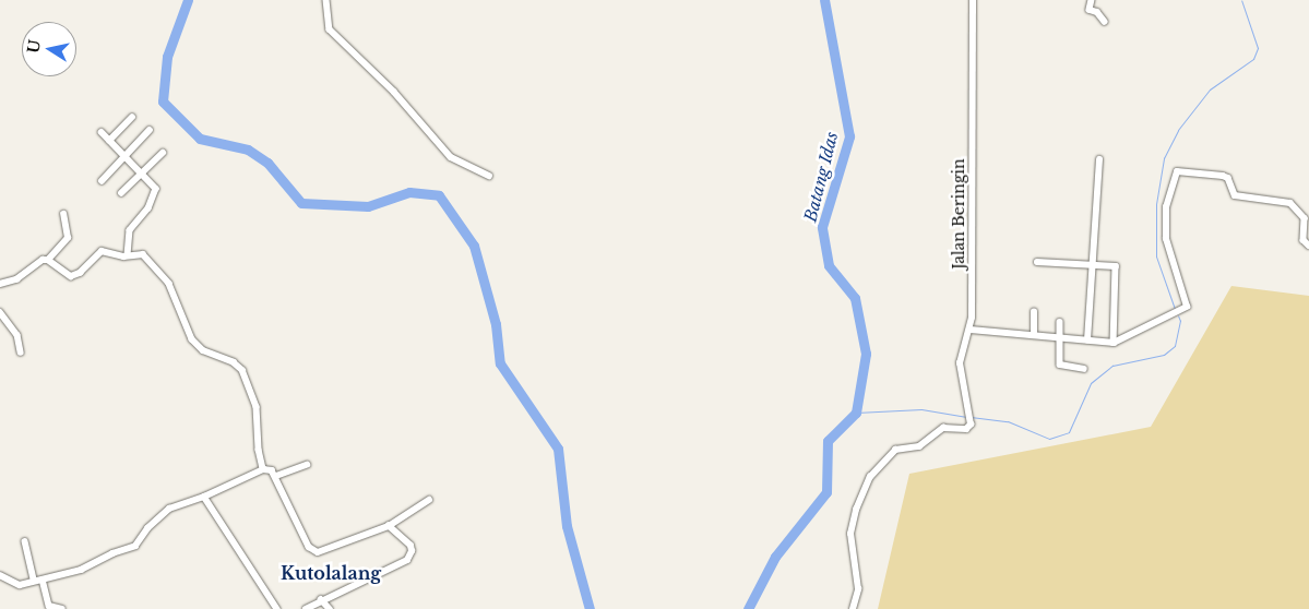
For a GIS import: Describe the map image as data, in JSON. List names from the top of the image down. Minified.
{"streets":{"street":["Jalan Beringin"]},"districts":["Kutolalang"],"water":["Batang Idas"],"north":"left"}
